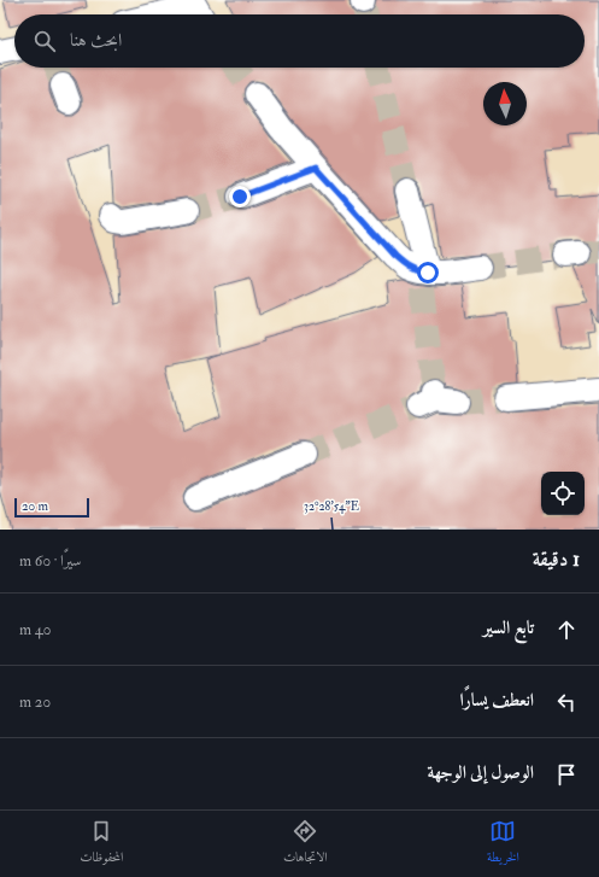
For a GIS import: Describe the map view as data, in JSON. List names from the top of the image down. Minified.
{"scale_bar":"20 m","north":"top","page":{"search":"ابحث هنا","scale":"20 m","heading":["1 دقيقة","سيرًا · 60 m"],"list":[["تابع السير","40 m"],["انعطف يسارًا","20 m"],"الوصول إلى الوجهة"],"nav":["الخريطة","الاتجاهات","المحفوظات"]},"coordinates":["32°28'54\"E"]}
